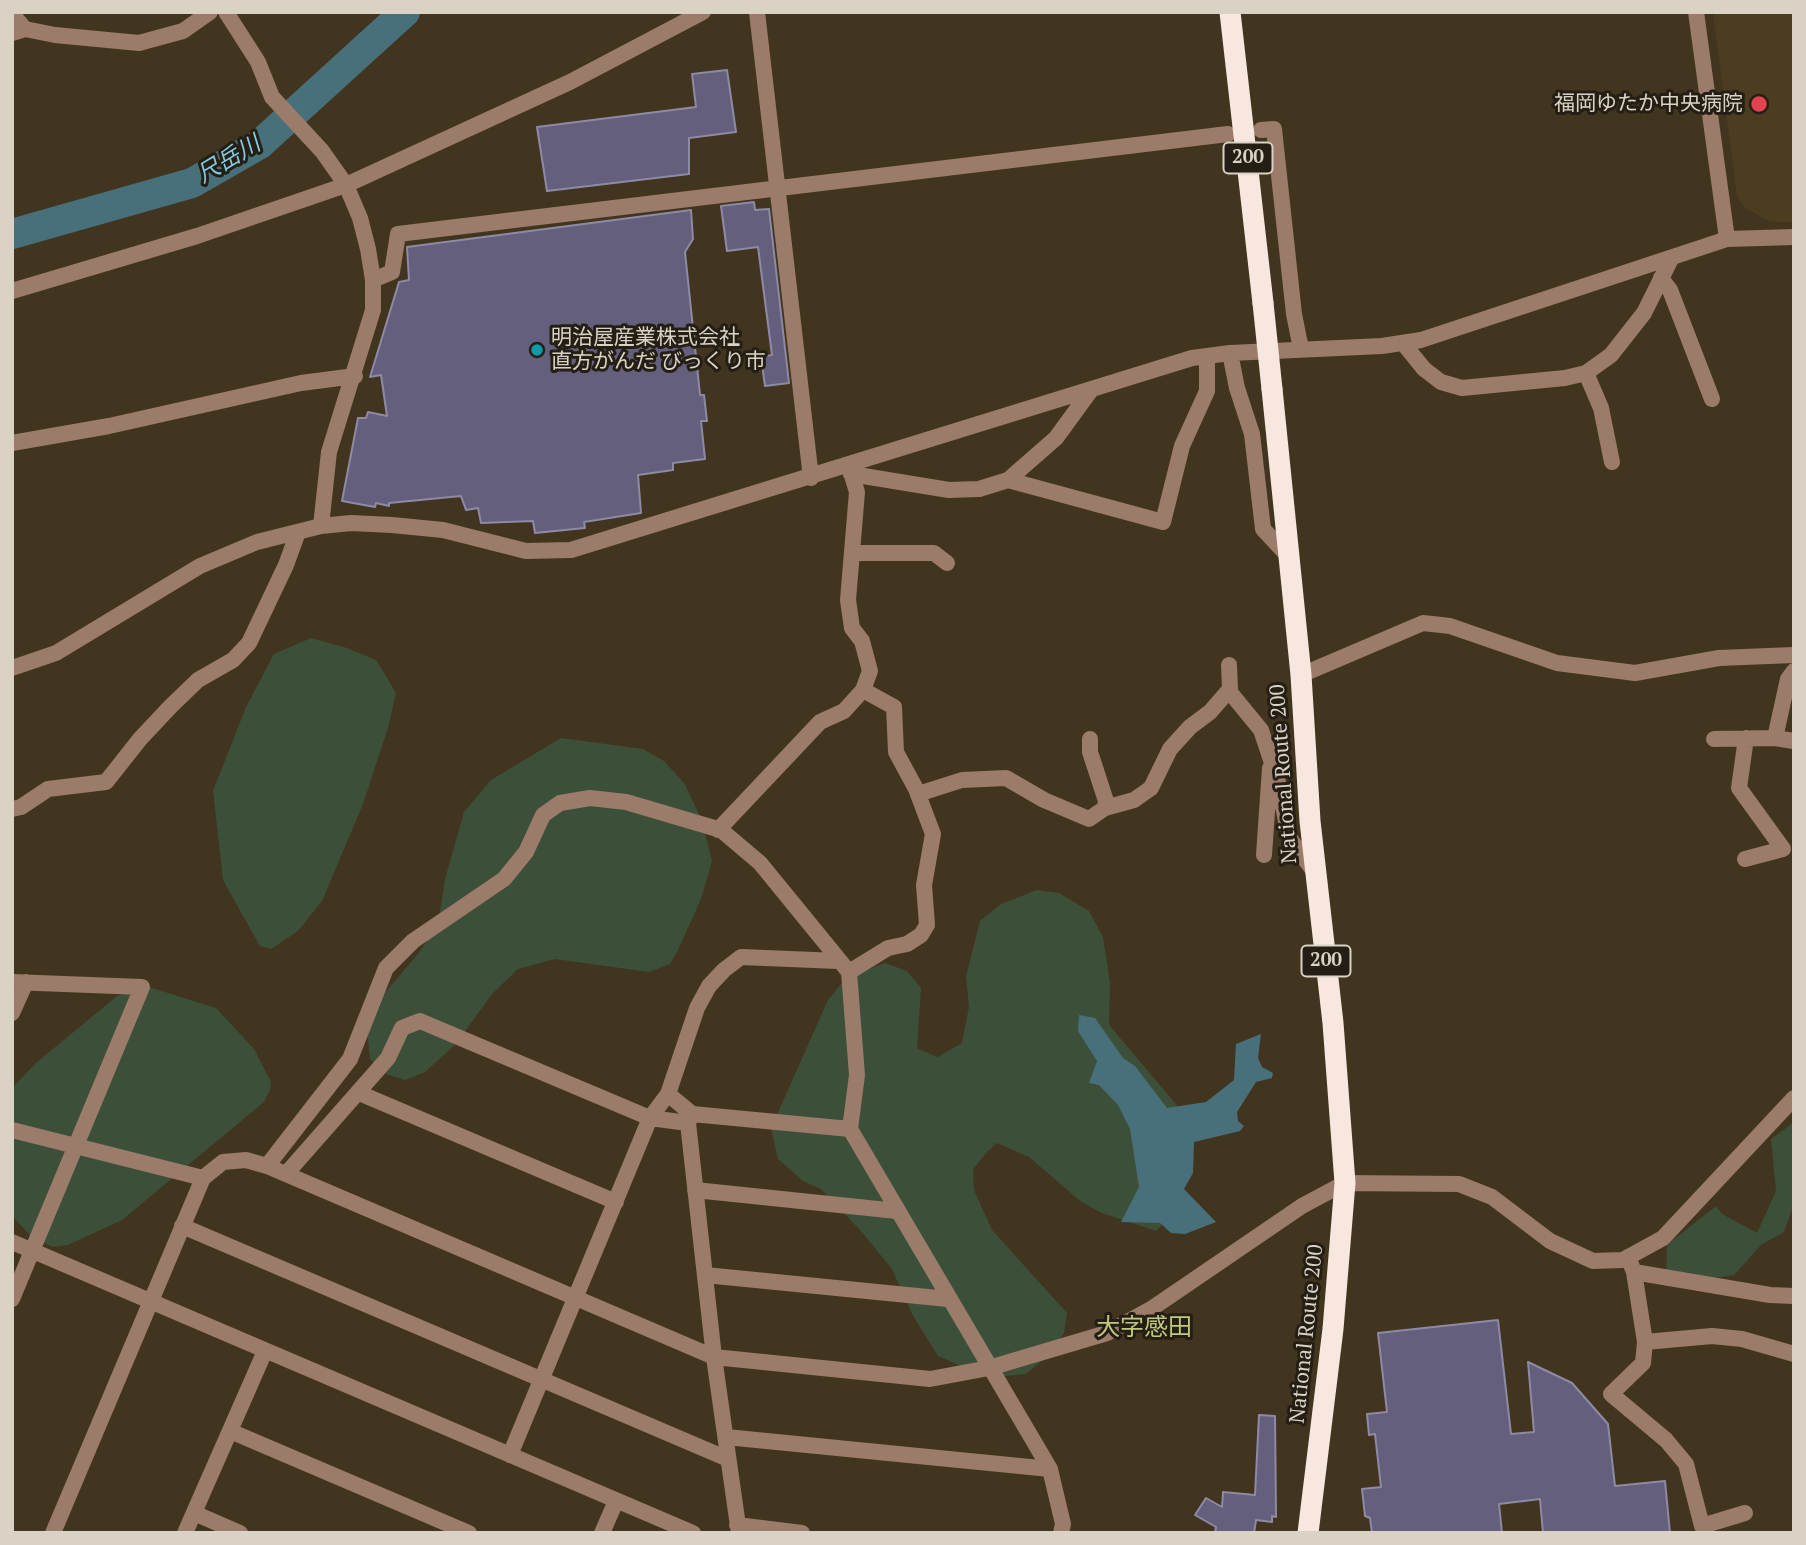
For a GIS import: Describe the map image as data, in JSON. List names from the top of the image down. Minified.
{"streets":{"highway":["200","National Route 200"]},"districts":["大字感田"],"water":["尺岳川"],"places":["福岡ゆたか中央病院","明治屋産業株式会社 直方がんだ びっくり市"]}
